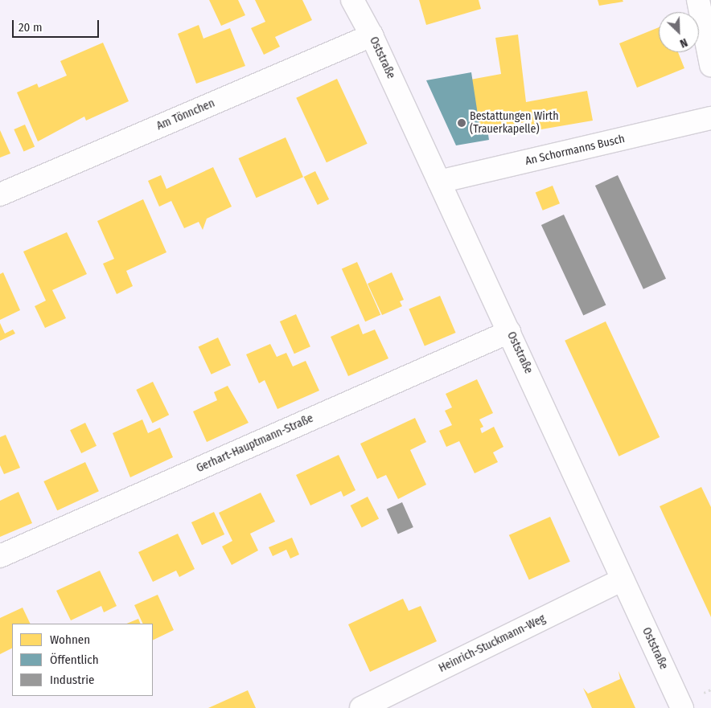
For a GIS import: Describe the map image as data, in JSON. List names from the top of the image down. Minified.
{"streets":{"street":["Oststraße","Am Tönnchen","An Schormanns Busch","Gerhart-Hauptmann-Straße","Heinrich-Stuckmann-Weg"]},"crossings":[["Oststraße","Am Tönnchen"],["Oststraße","An Schormanns Busch"],["Oststraße","Gerhart-Hauptmann-Straße"],["Oststraße","Heinrich-Stuckmann-Weg"]],"places":["Bestattungen Wirth (Trauerkapelle)"],"legend":["Wohnen","Öffentlich","Industrie"],"scale_bar":"20 m","north":"bottom right"}
